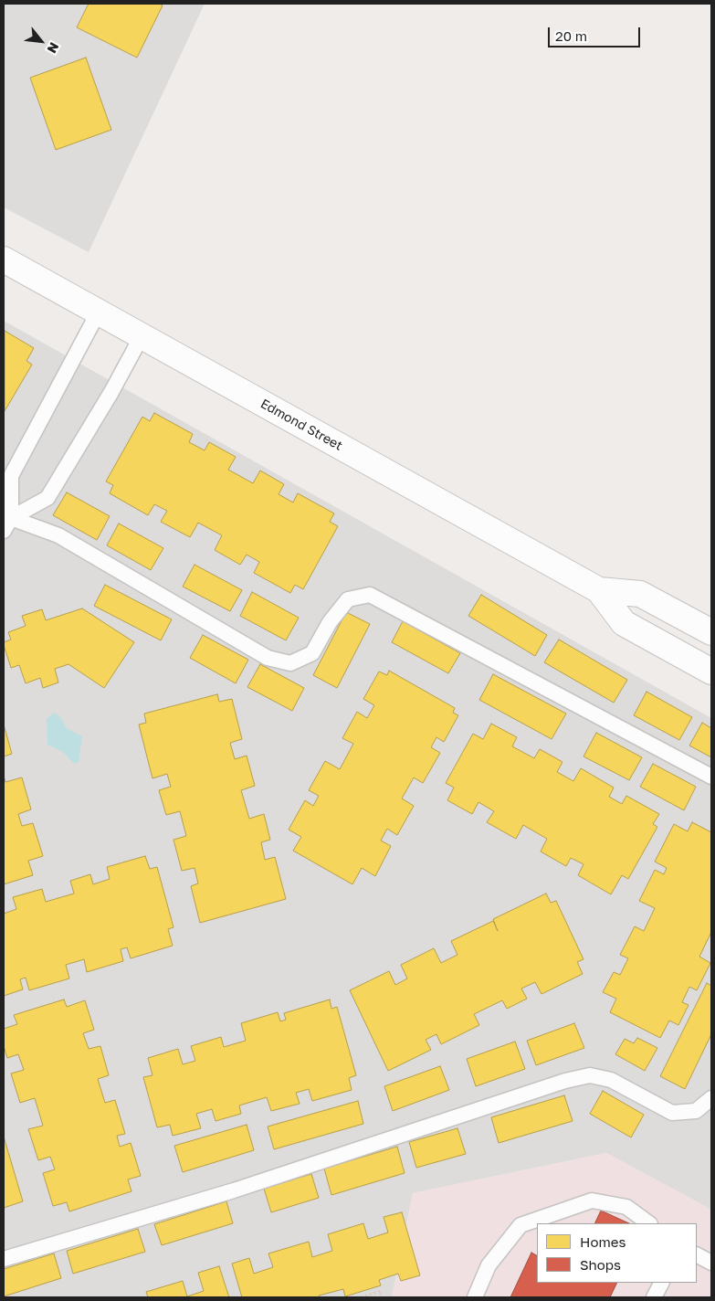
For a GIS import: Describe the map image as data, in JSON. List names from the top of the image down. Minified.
{"streets":{"street":["Edmond Street"]},"legend":["Homes","Shops"],"scale_bar":"20 m","north":"bottom right"}
